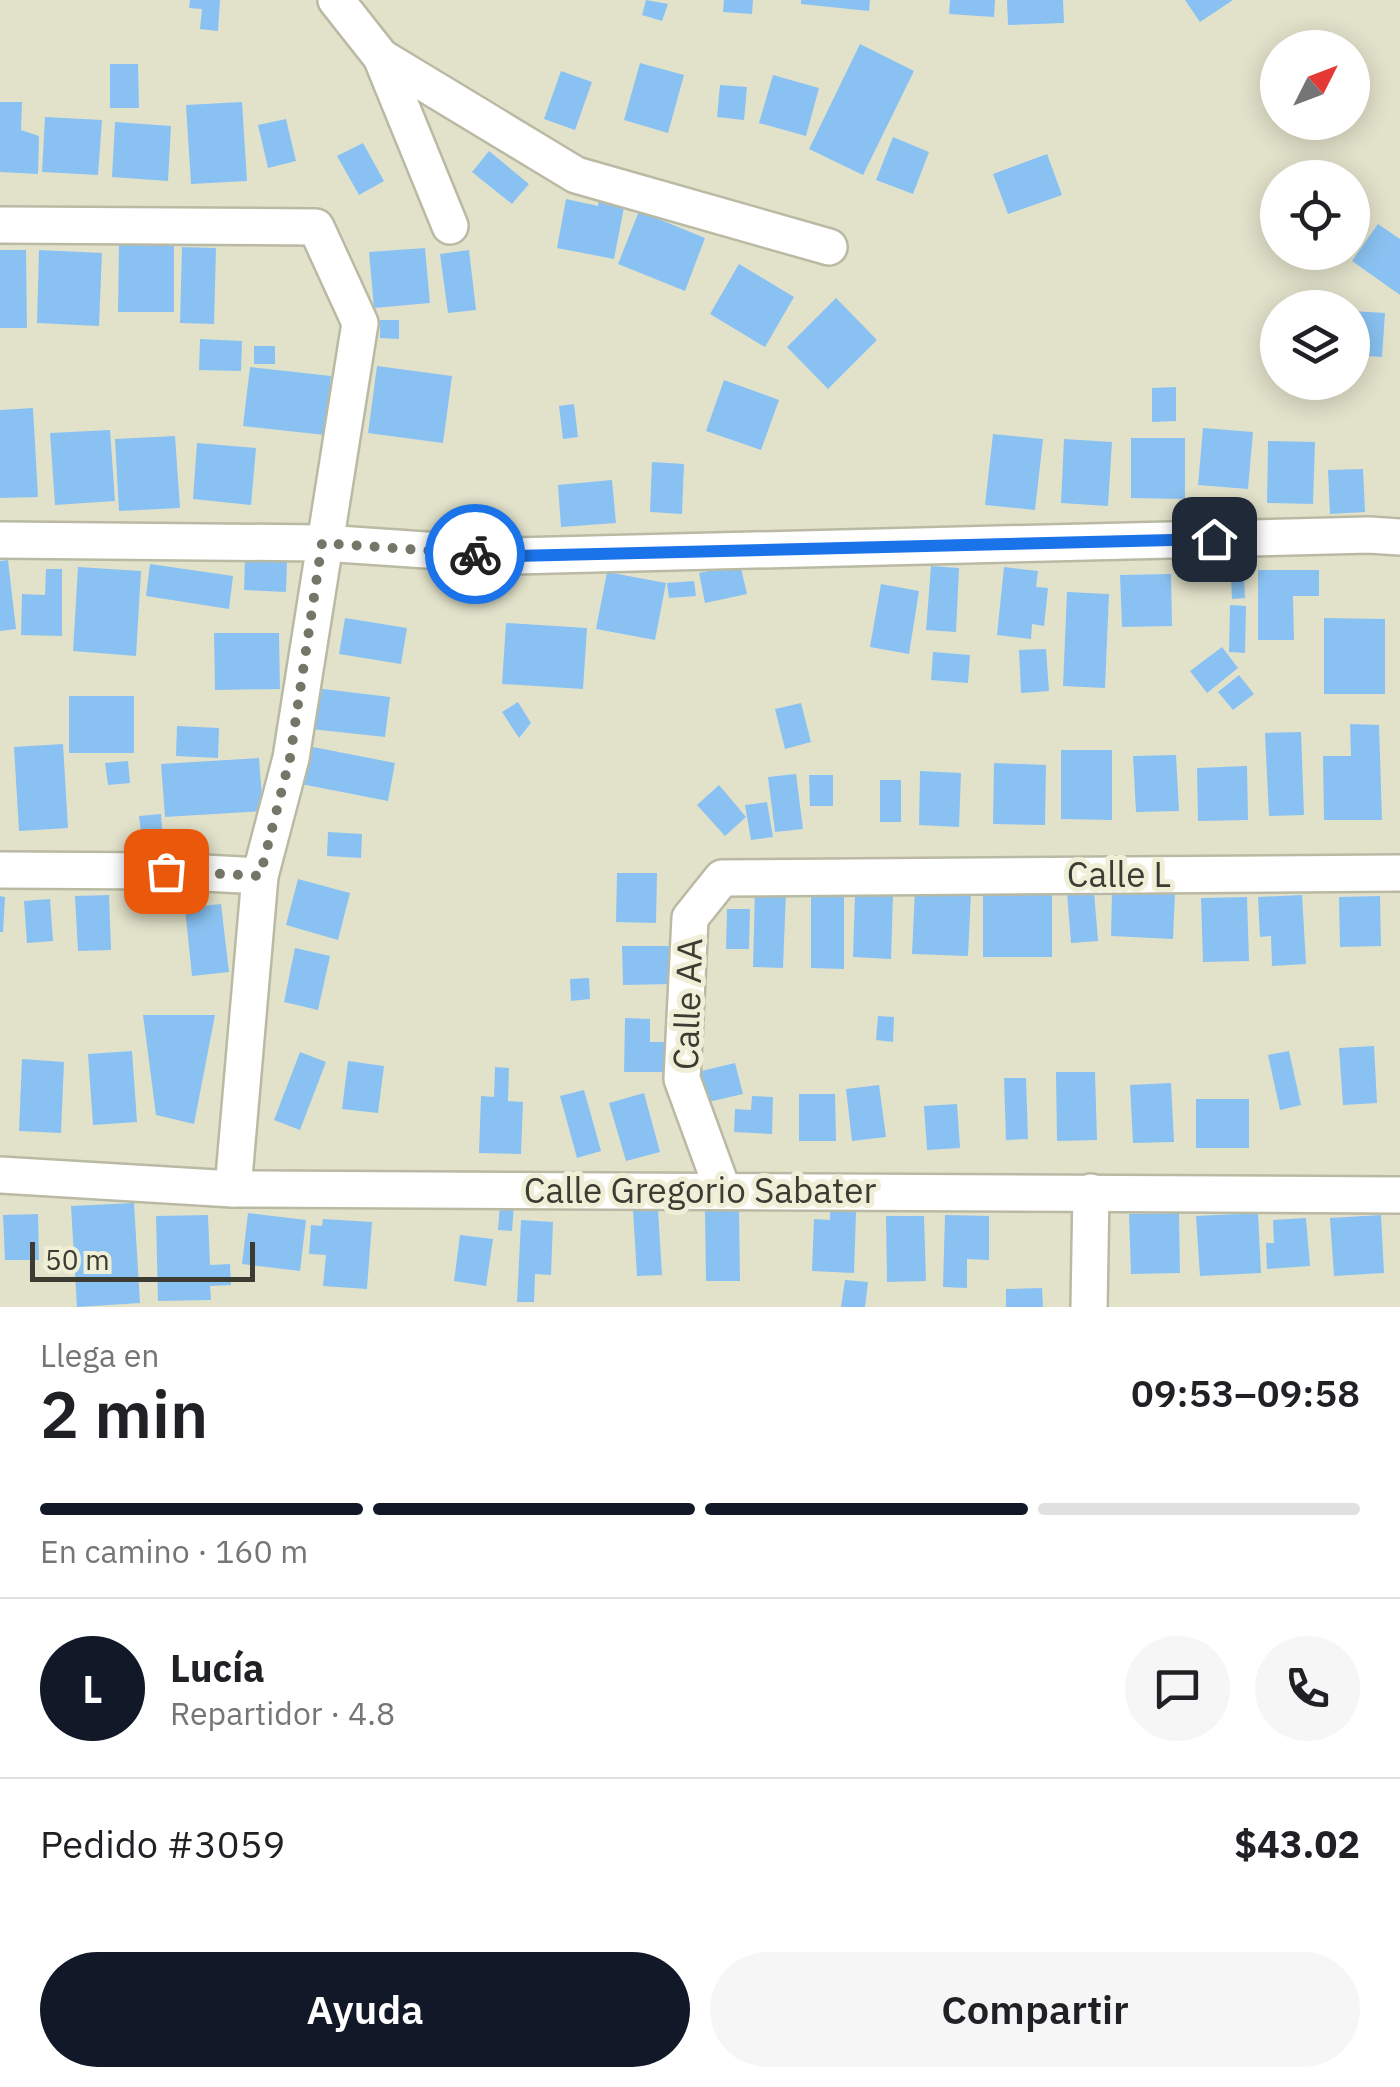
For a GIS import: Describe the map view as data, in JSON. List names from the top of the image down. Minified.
{"streets":{"street":["Calle L","Calle AA","Calle Gregorio Sabater"]},"crossings":[["Calle L","Calle AA"],["Calle AA","Calle Gregorio Sabater"]],"scale_bar":"50 m","north":"top right","page":{"scale":"50 m","heading":["2 min","Llega en","09:53–09:58"],"panel":["Lucía","Repartidor · 4.8","Pedido #3059","$43.02"],"bar":"En camino · 160 m","round":"L","buttons":["Ayuda","Compartir"]}}
